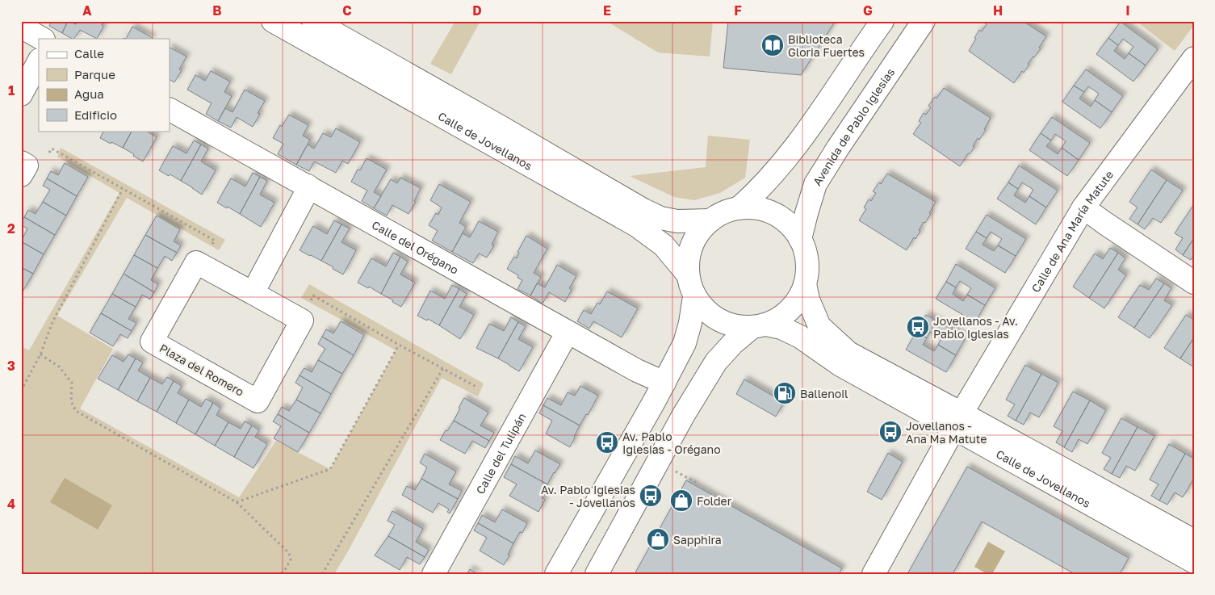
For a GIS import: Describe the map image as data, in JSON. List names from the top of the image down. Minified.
{"streets":{"street":["Avenida de Pablo Iglesias","Calle de Jovellanos","Calle de Ana María Matute","Calle del Orégano","Plaza del Romero","Calle del Tulipán"]},"crossings":[["Avenida de Pablo Iglesias","Calle de Jovellanos"],["Calle de Jovellanos","Calle de Ana María Matute"],["Calle del Orégano","Calle del Tulipán"]],"places":{"library":["Biblioteca Gloria Fuertes"],"bus stop":["Jovellanos - Av. Pablo Iglesias","Jovellanos - Ana Mª Matute","Av. Pablo Iglesias - Orégano","Av. Pablo Iglesias - Jovellanos"],"fuel station":["Ballenoil"],"shop":["Folder","Sapphira"]},"legend":["Calle","Parque","Agua","Edificio"],"grid":{"columns":["A","B","C","D","E","F","G","H","I"],"rows":["1","2","3","4"]}}
